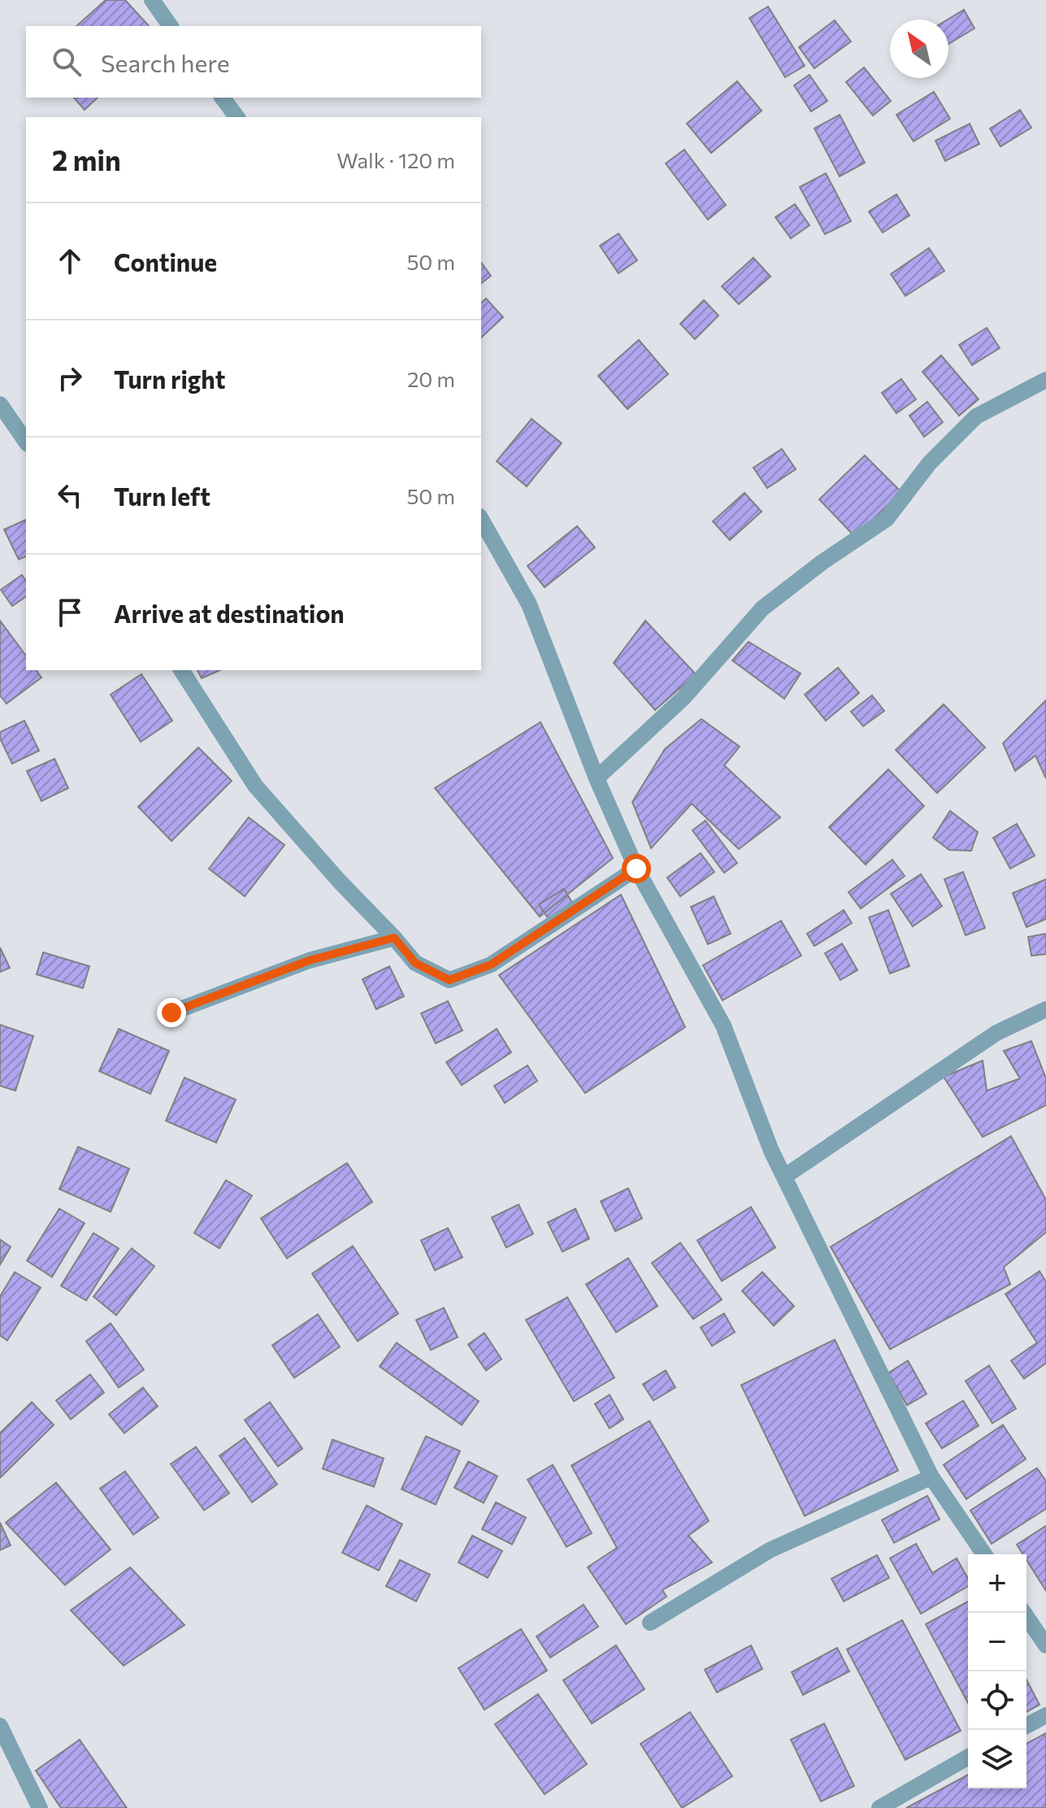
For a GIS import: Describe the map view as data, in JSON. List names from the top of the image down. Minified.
{"north":"top left","page":{"search":"Search here","heading":["2 min","Walk · 120 m"],"list":[["Continue","50 m"],["Turn right","20 m"],["Turn left","50 m"],"Arrive at destination"],"map_buttons":["+","−"]}}
